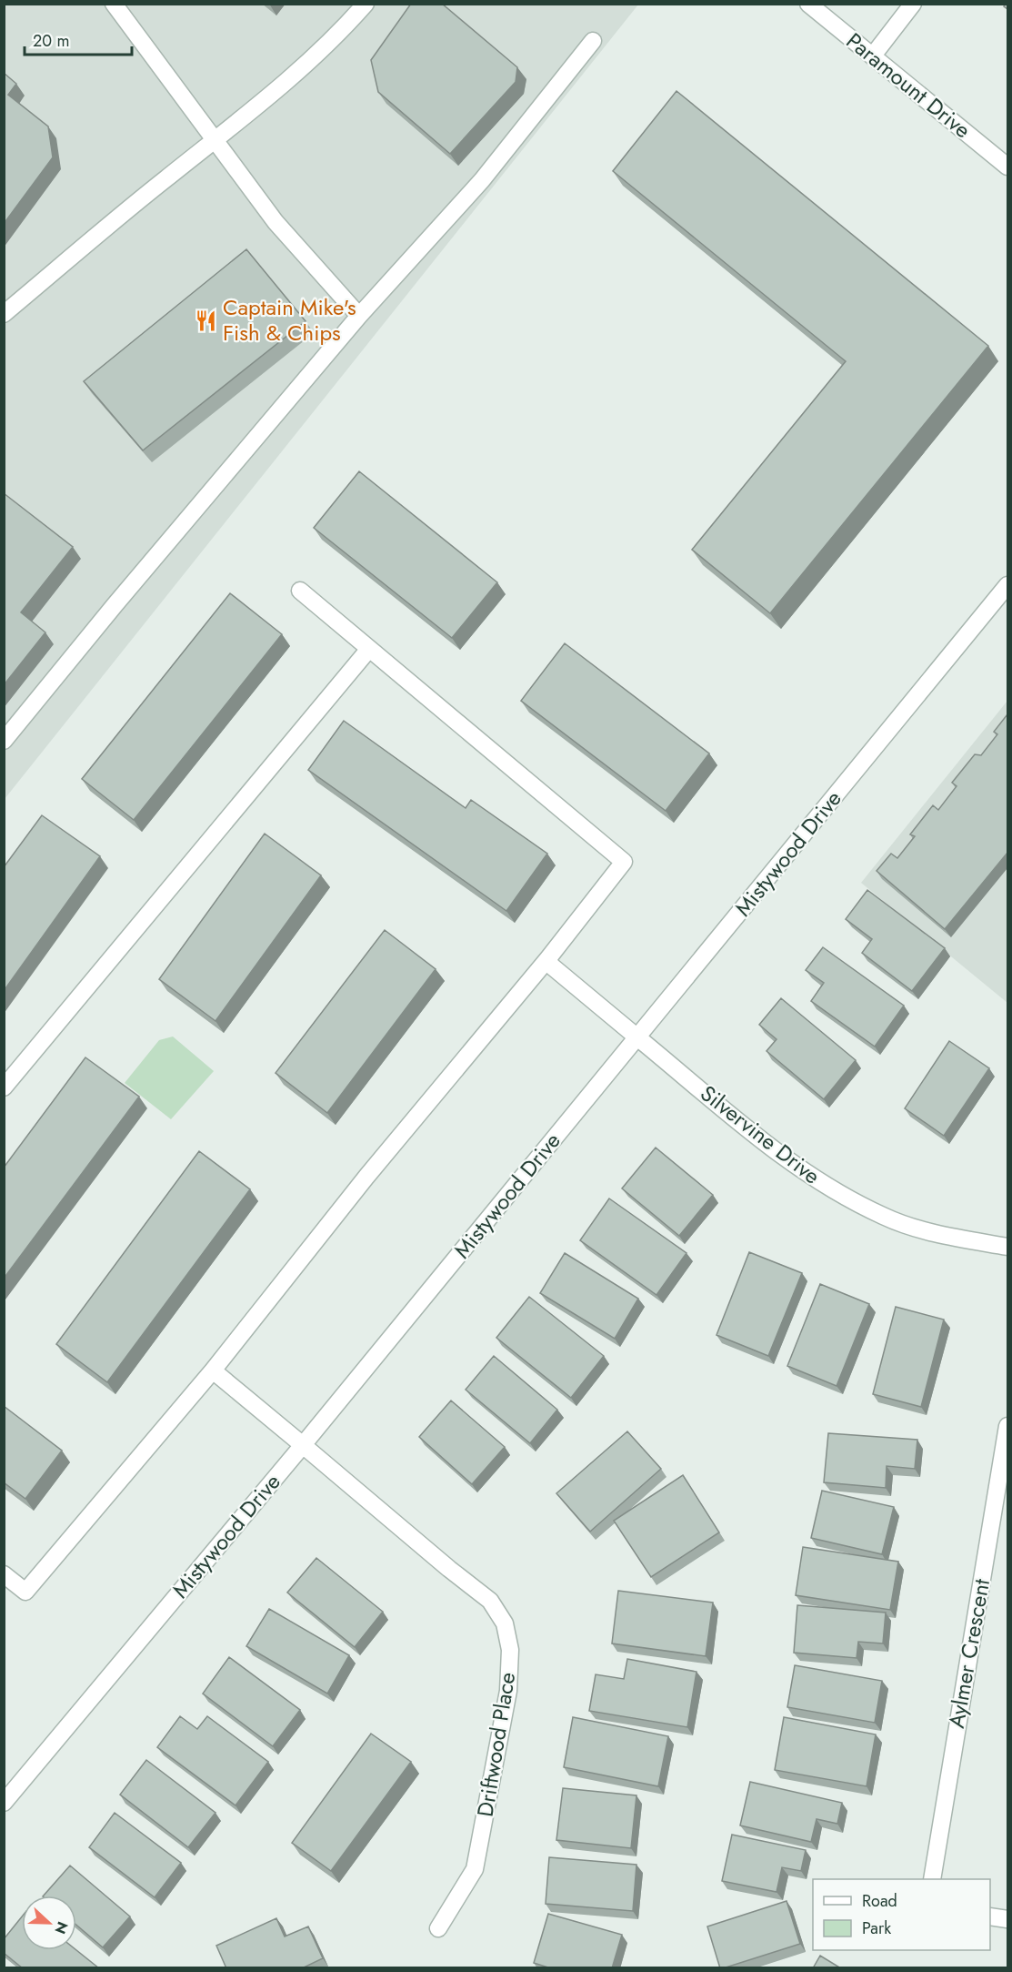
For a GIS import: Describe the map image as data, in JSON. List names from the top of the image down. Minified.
{"streets":{"street":["Paramount Drive","Mistywood Drive","Silvervine Drive","Aylmer Crescent","Driftwood Place"]},"crossings":[["Mistywood Drive","Silvervine Drive"],["Mistywood Drive","Driftwood Place"]],"places":{"restaurant":["Captain Mike's Fish & Chips"]},"legend":["Road","Park"],"scale_bar":"20 m","north":"right"}
